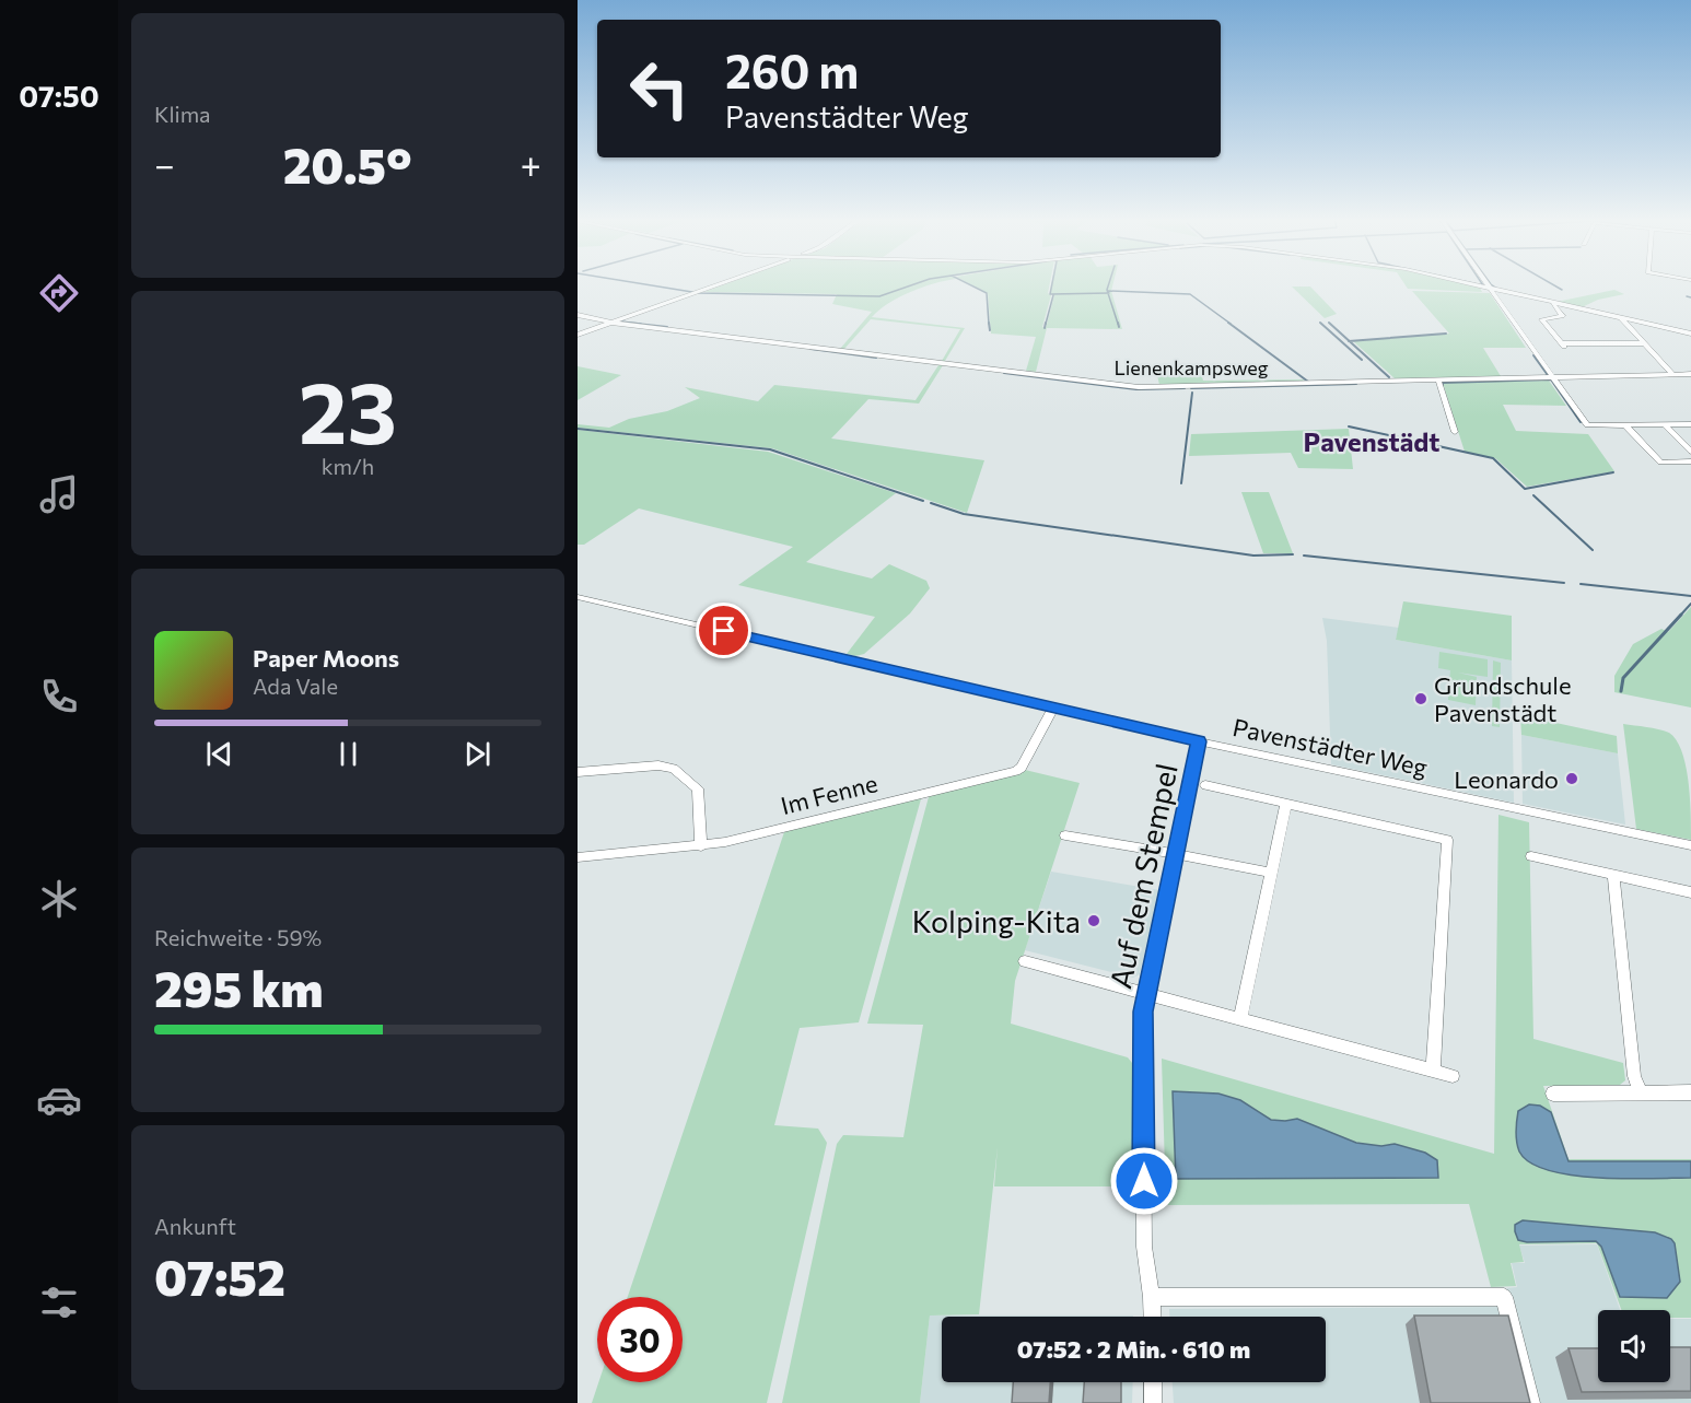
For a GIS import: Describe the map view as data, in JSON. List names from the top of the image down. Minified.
{"streets":{"street":["Lienenkampsweg","Pavenstädter Weg","Im Fenne","Auf dem Stempel"]},"crossings":[["Pavenstädter Weg","Im Fenne"],["Pavenstädter Weg","Auf dem Stempel"]],"districts":["Pavenstädt"],"places":["Grundschule Pavenstädt","Leonardo","Kolping-Kita"],"page":{"tabs":"07:50","tile":["Klima",["23","km/h"],["Reichweite · 59%","295 km"],["Ankunft","07:52"]],"turn":["260 m","Pavenstädter Weg"],"heat":["−","20.5°","+"],"song":["Paper Moons","Ada Vale"],"limit":"30","trip":"07:52 · 2 Min. · 610 m"}}
